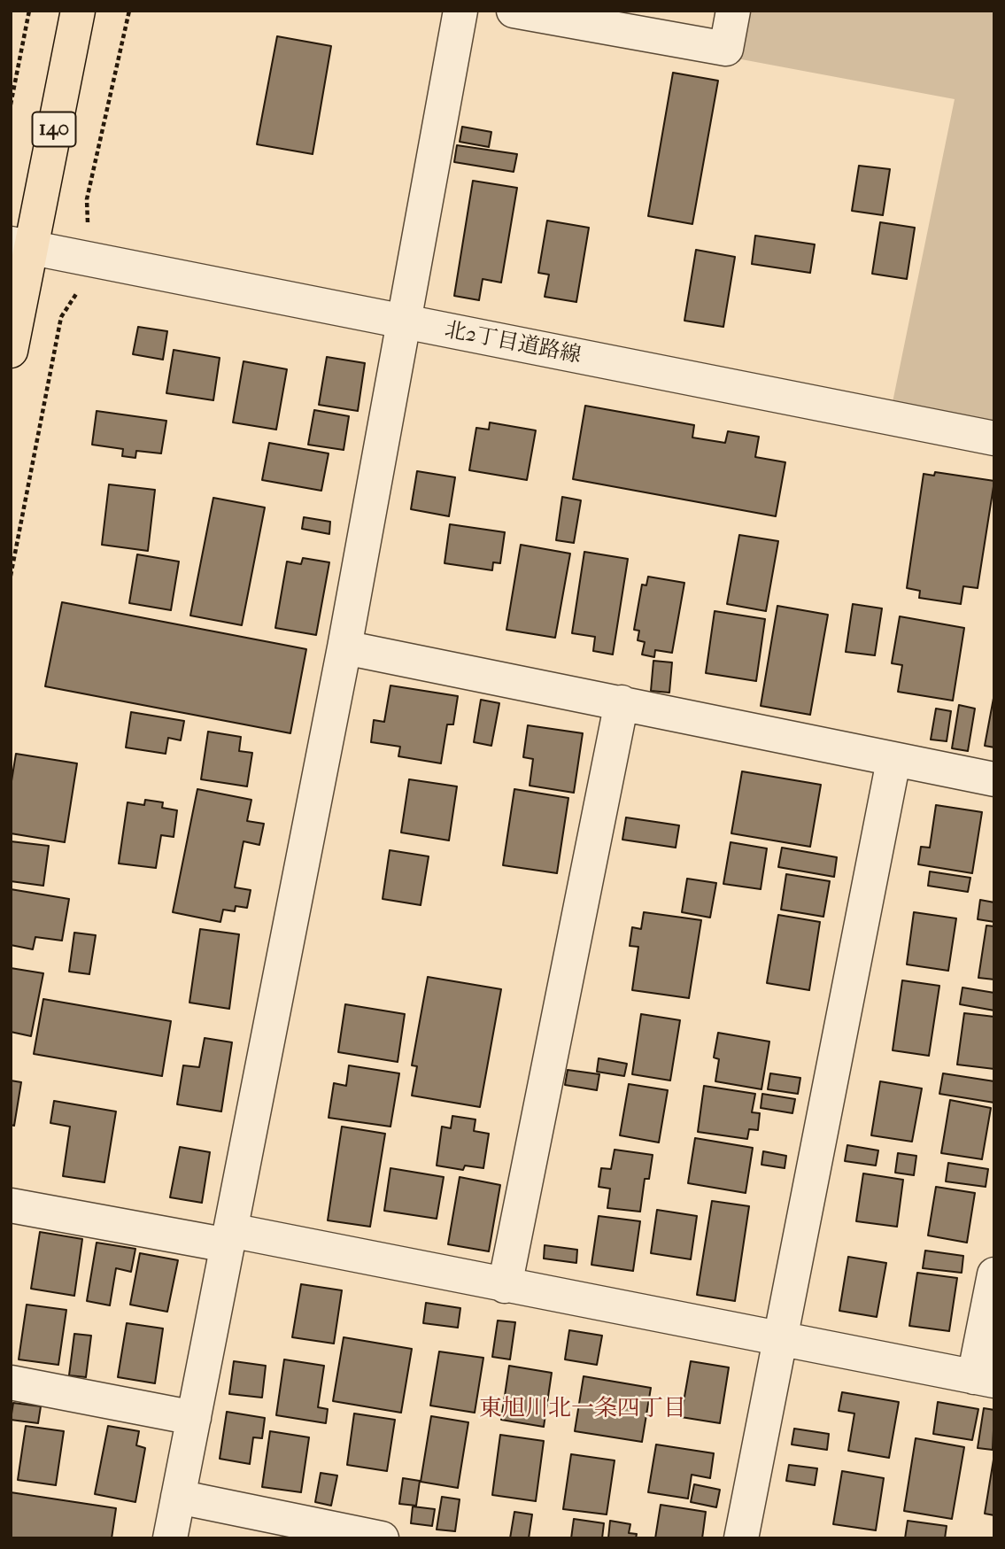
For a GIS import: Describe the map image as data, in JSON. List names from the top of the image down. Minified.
{"streets":{"main road":["140"],"street":["北2丁目道路線"]},"crossings":[["140","北2丁目道路線"]],"districts":["東旭川北一条四丁目"]}
